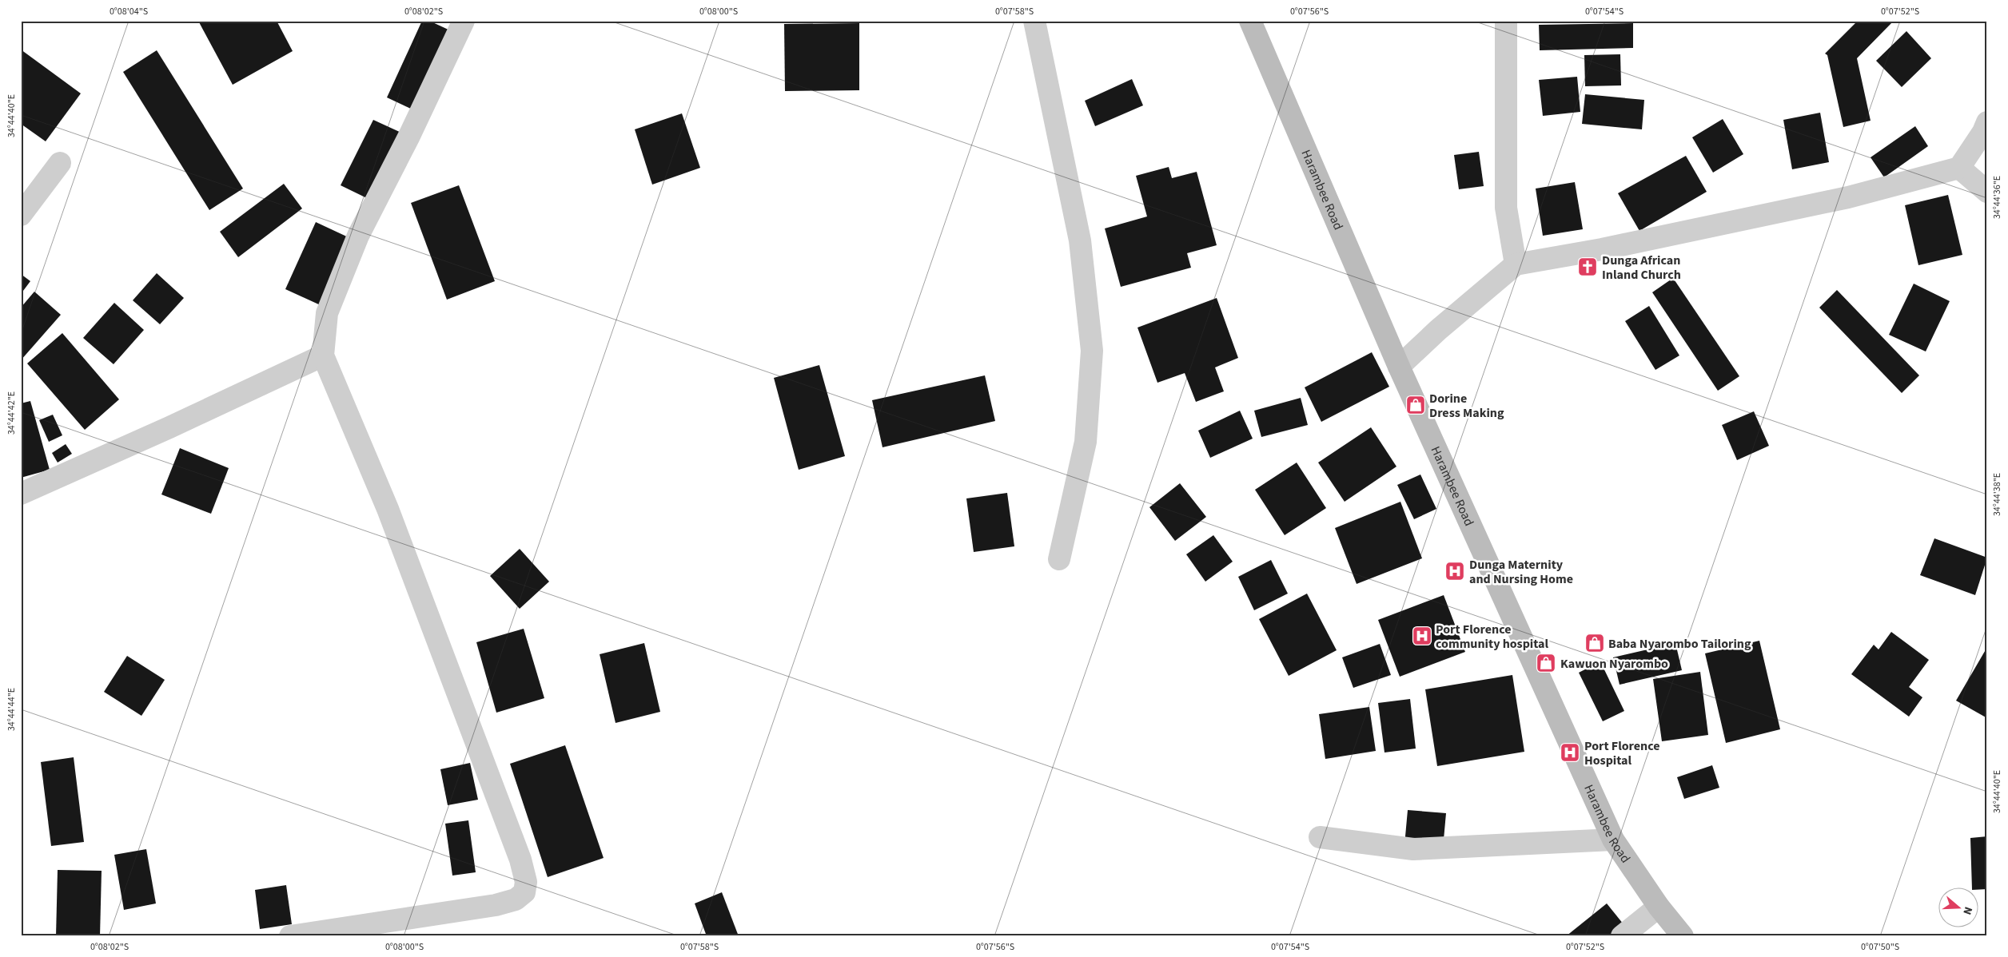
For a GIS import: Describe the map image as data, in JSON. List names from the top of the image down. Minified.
{"streets":{"main road":["Harambee Road"]},"places":{"church":["Dunga African Inland Church"],"shop":["Dorine Dress Making","Baba Nyarombo Tailoring","Kawuon Nyarombo"],"hospital":["Dunga Maternity and Nursing Home","Port Florence community hospital","Port Florence Hospital"]},"north":"right","coordinates":["0°08'04\"S","0°08'02\"S","0°08'00\"S","0°07'58\"S","0°07'56\"S","0°07'54\"S","0°07'52\"S","34°44'40\"E","34°44'36\"E","34°44'42\"E","34°44'38\"E","34°44'44\"E","0°07'50\"S"]}
